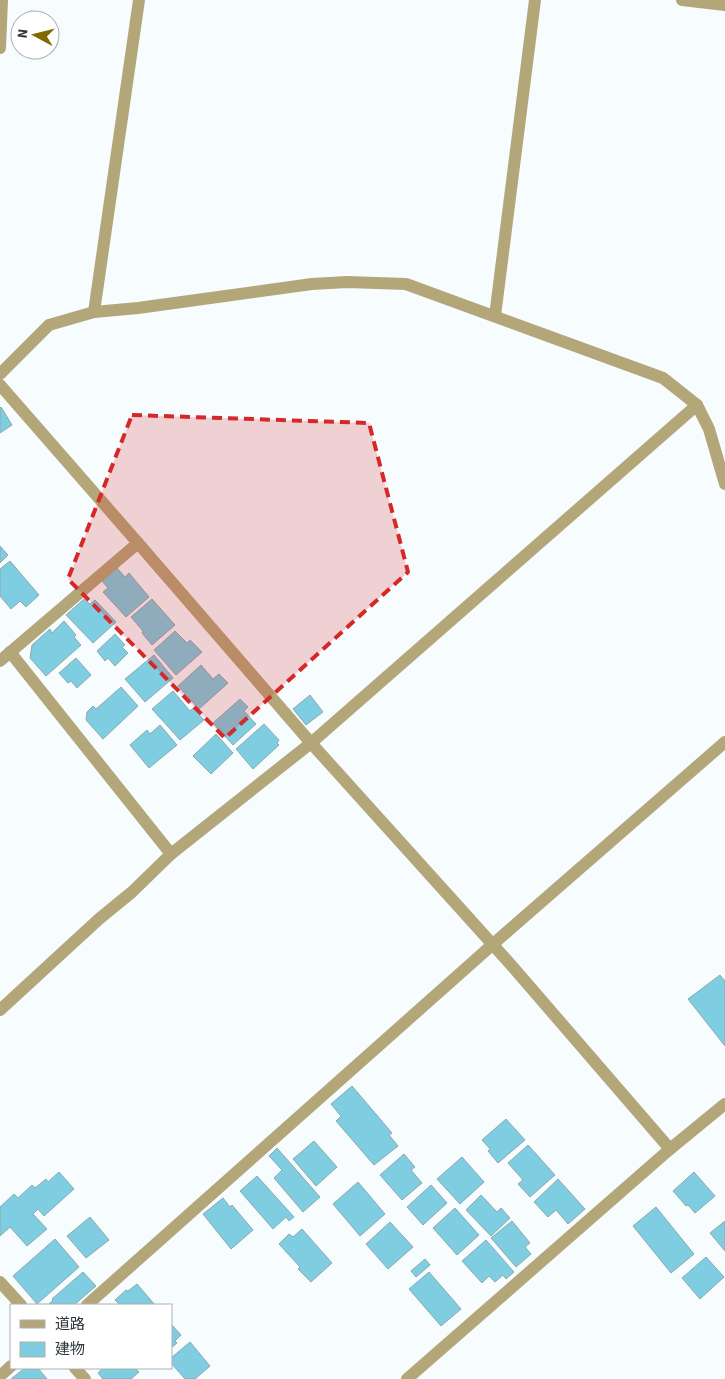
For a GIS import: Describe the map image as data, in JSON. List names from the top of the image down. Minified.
{"legend":["道路","建物"],"north":"left"}
